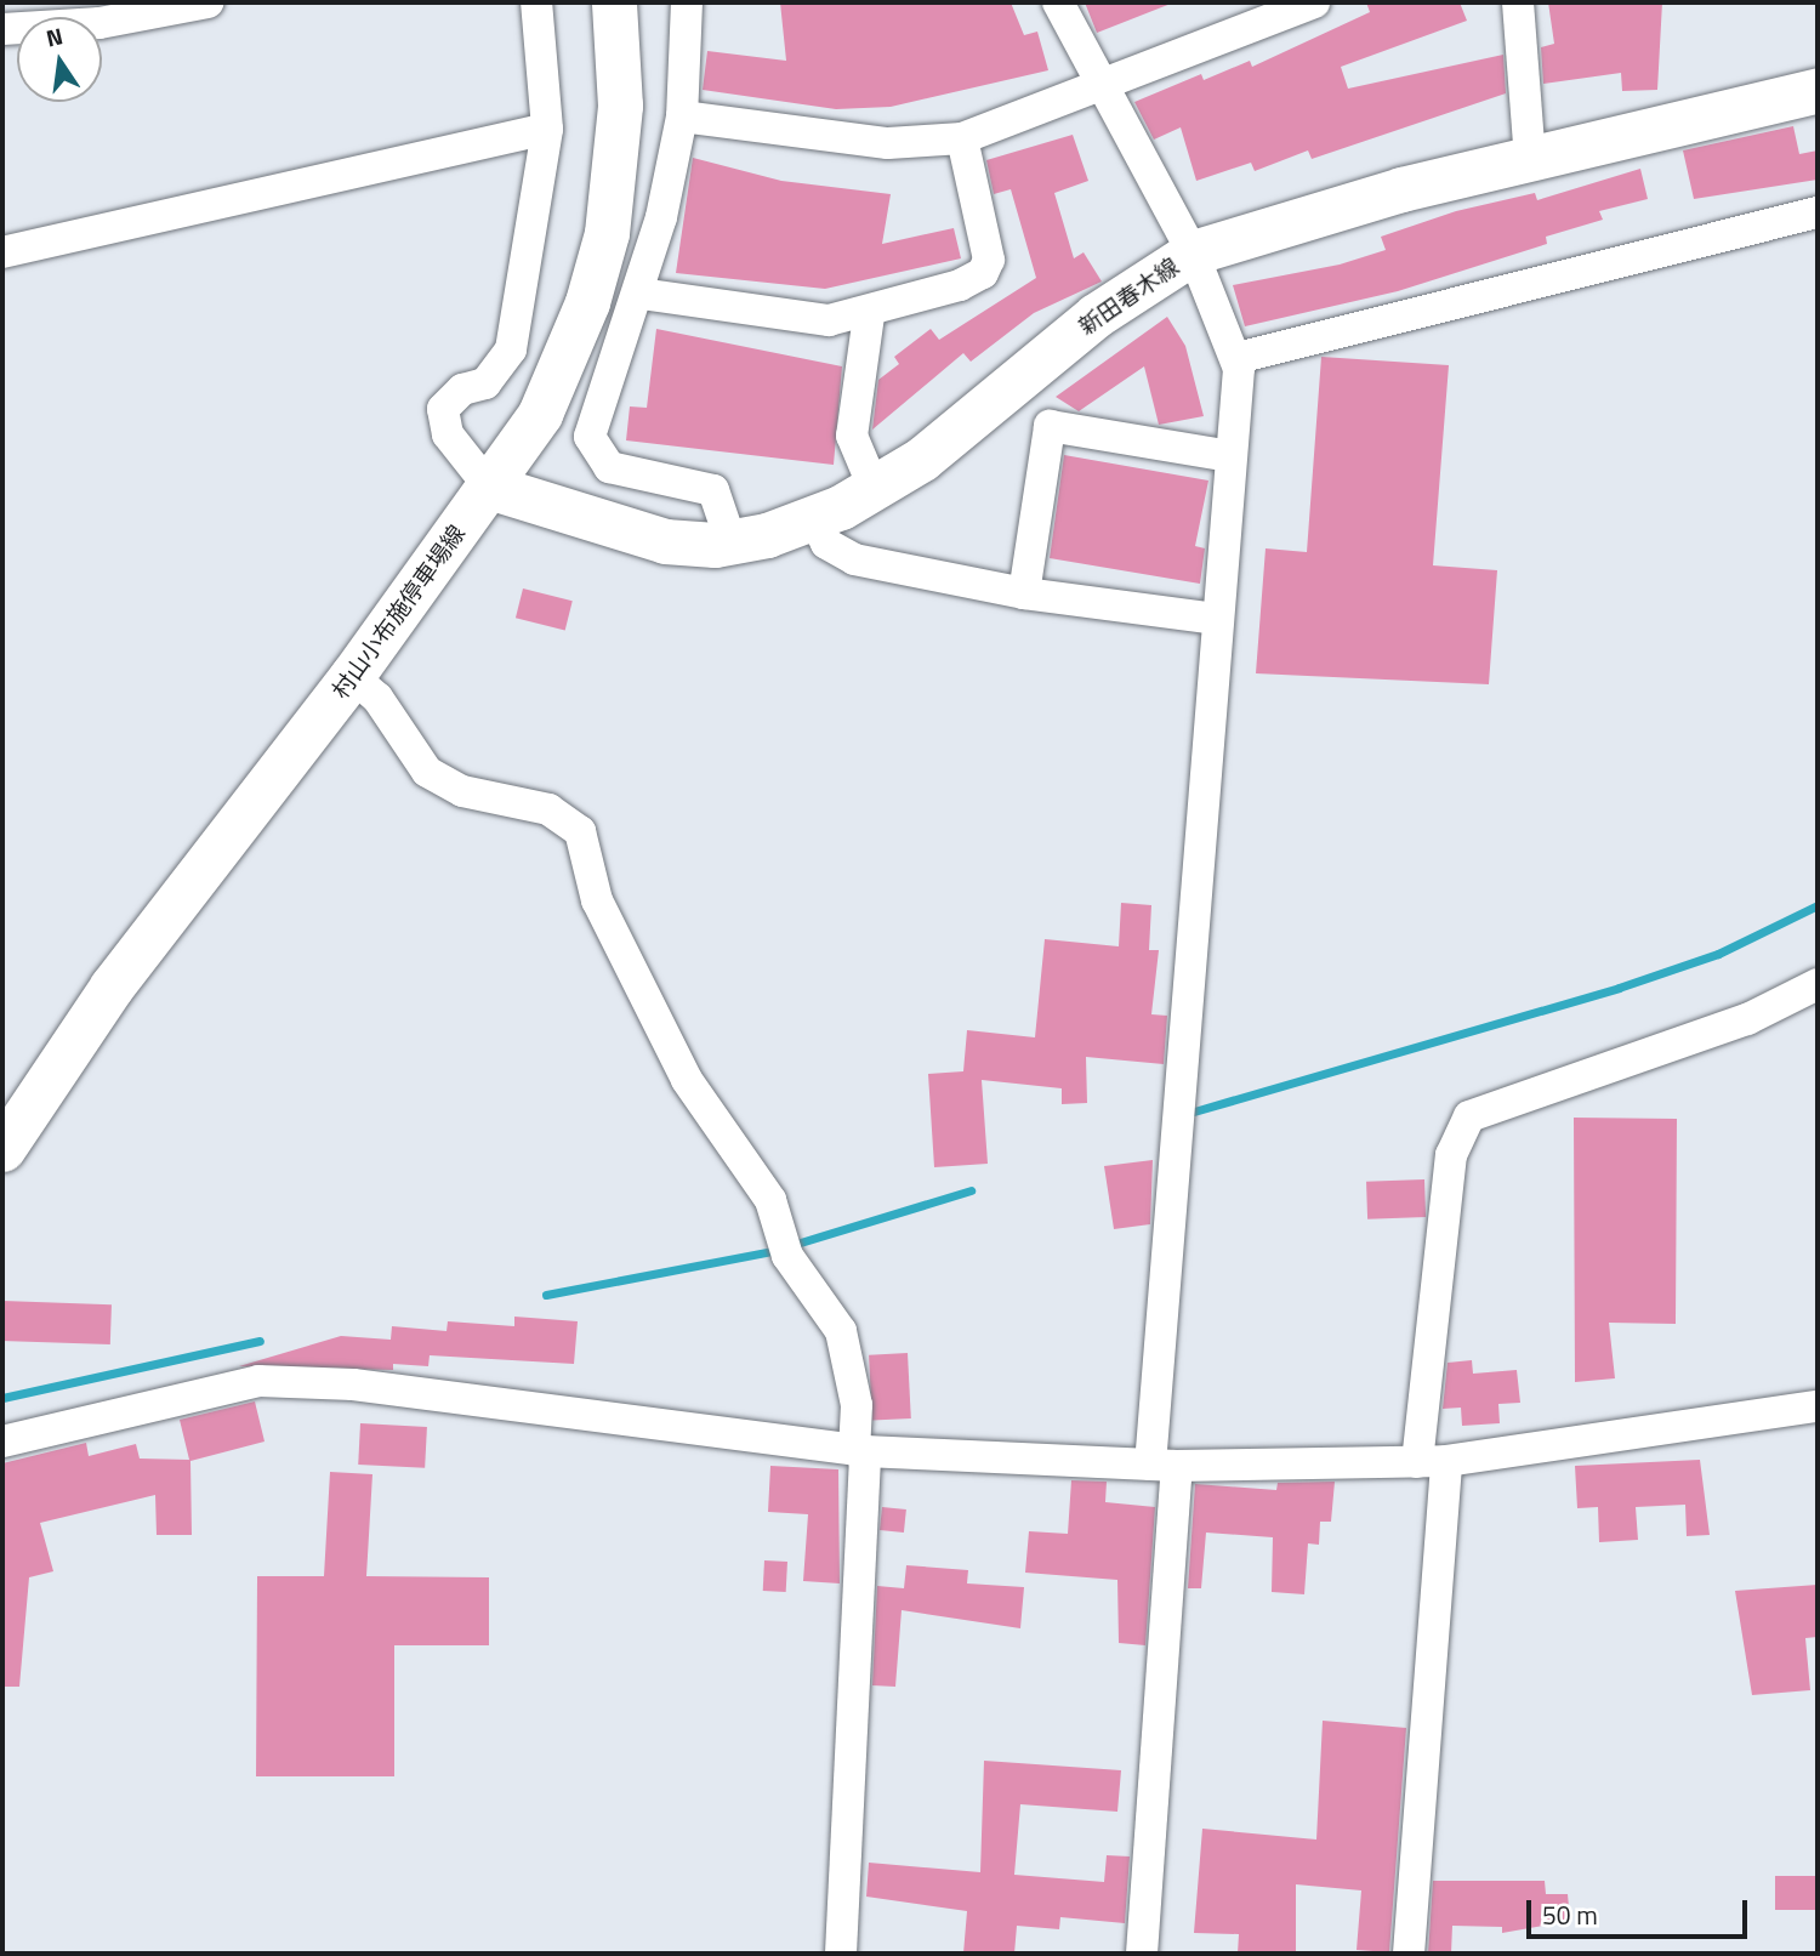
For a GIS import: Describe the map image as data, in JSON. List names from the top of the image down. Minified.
{"streets":{"main road":["新田春木線","村山小布施停車場線"]},"crossings":[["新田春木線","村山小布施停車場線"]],"scale_bar":"50 m","north":"top"}
